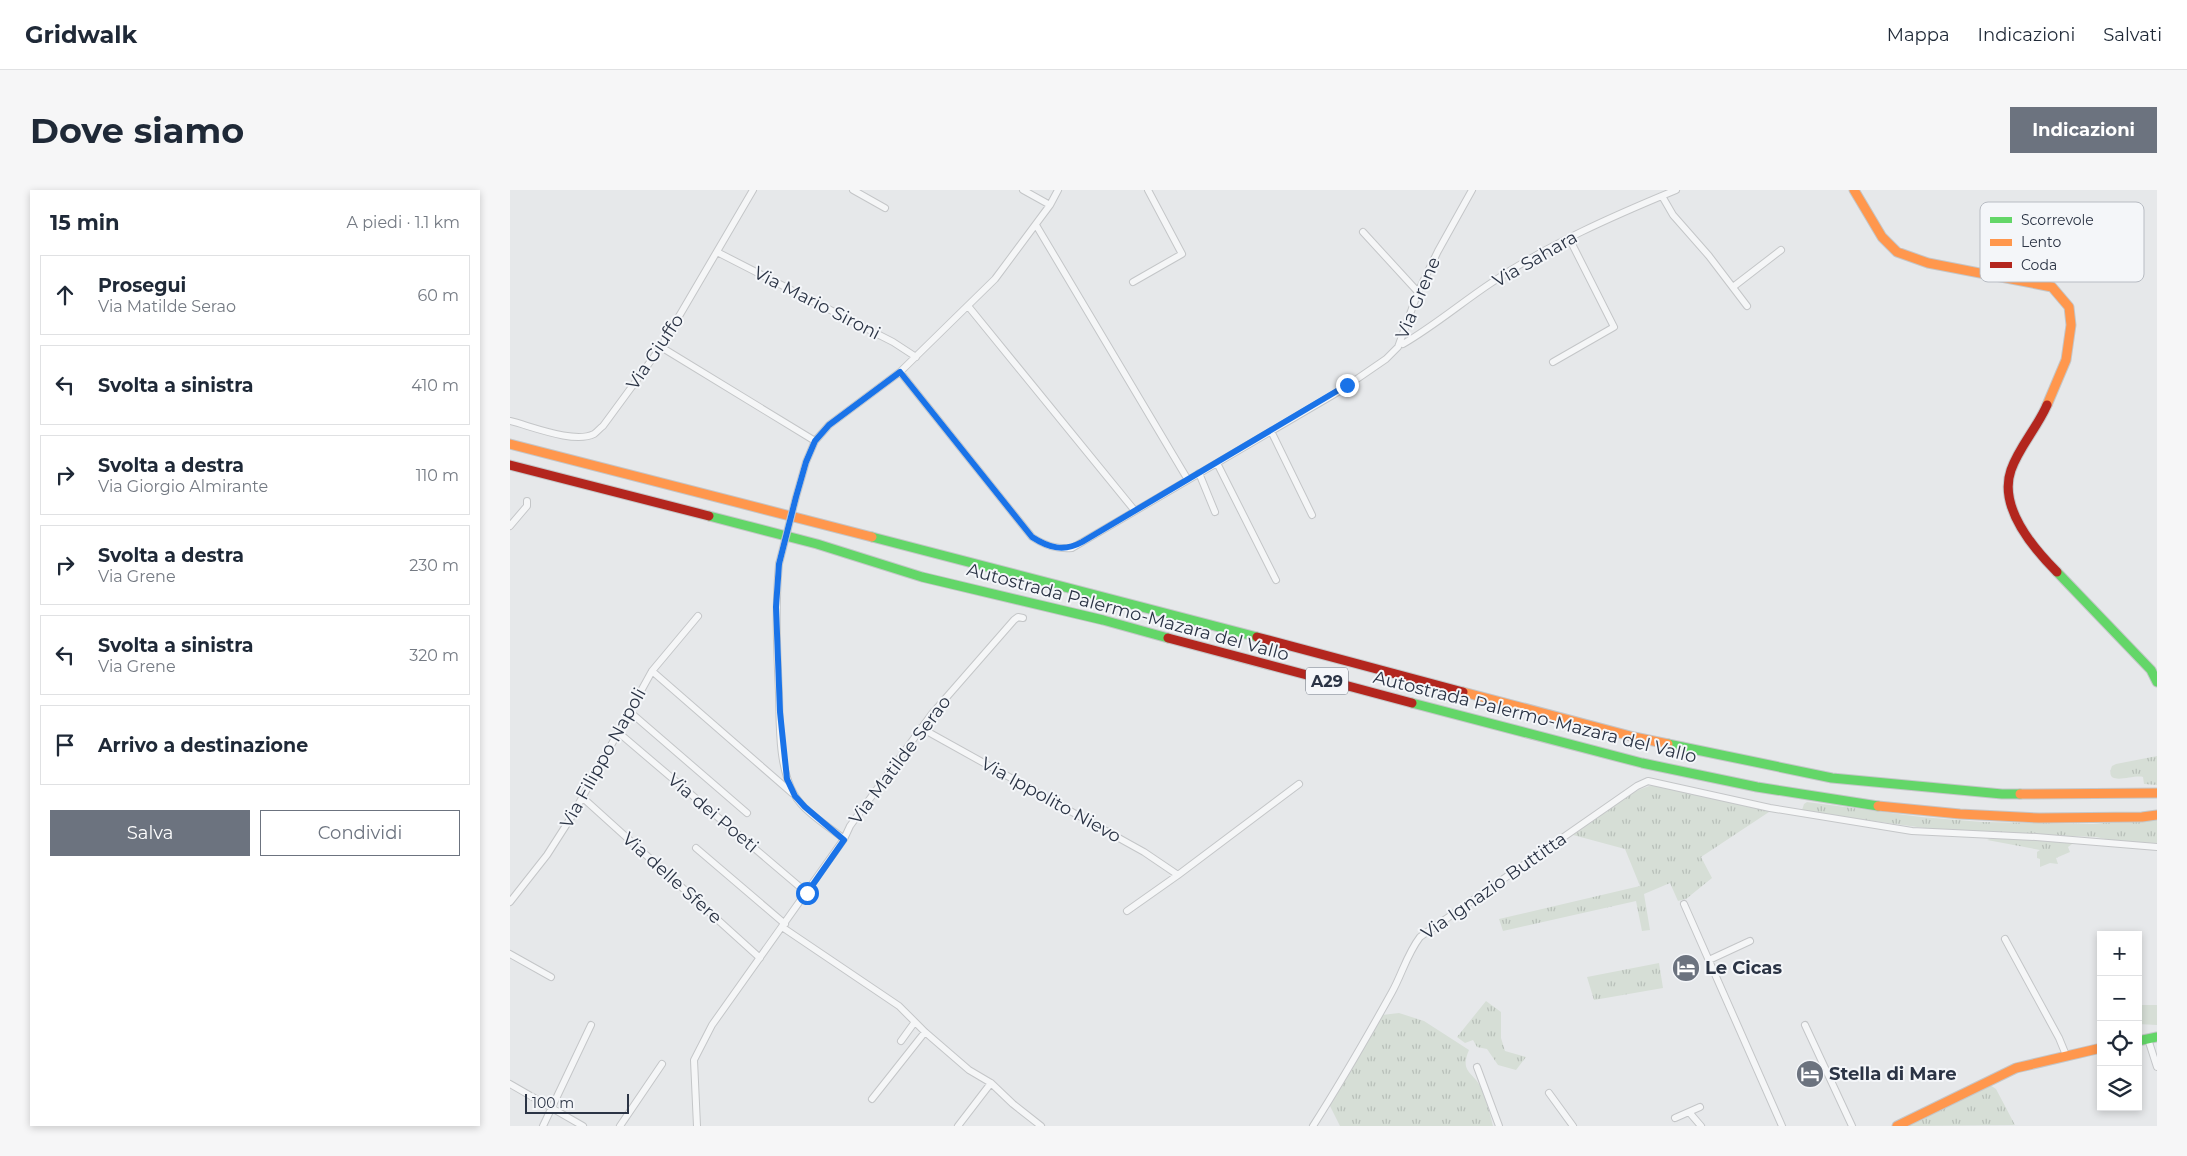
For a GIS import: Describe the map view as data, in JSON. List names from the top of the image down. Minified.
{"streets":{"main road":["Autostrada Palermo-Mazara del Vallo","A29"],"street":["Via Sahara","Via Grene","Via Mario Sironi","Via Giuffo","Via Filippo Napoli","Via Matilde Serao","Via Ippolito Nievo","Via dei Poeti","Via delle Sfere","Via Ignazio Buttitta"]},"crossings":[["Via Mario Sironi","Via Giuffo"],["Via Filippo Napoli","Via dei Poeti"],["Via Filippo Napoli","Via delle Sfere"],["Via Matilde Serao","Via Ippolito Nievo"],["Via Matilde Serao","Via dei Poeti"],["Via Matilde Serao","Via delle Sfere"]],"places":{"hotel":["Le Cicas","Stella di Mare"]},"legend":["Scorrevole","Lento","Coda"],"scale_bar":"100 m","page":{"header":"Gridwalk","nav":["Mappa","Indicazioni","Salvati"],"buttons":["Indicazioni",["Salva","Condividi"]],"title":"Dove siamo","heading":["15 min","A piedi · 1.1 km"],"list":[["Prosegui","Via Matilde Serao","60 m"],["Svolta a sinistra","410 m"],["Svolta a destra","Via Giorgio Almirante","110 m"],["Svolta a destra","Via Grene","230 m"],["Svolta a sinistra","Via Grene","320 m"],"Arrivo a destinazione"],"map_buttons":["+","−"],"scale":"100 m"}}
